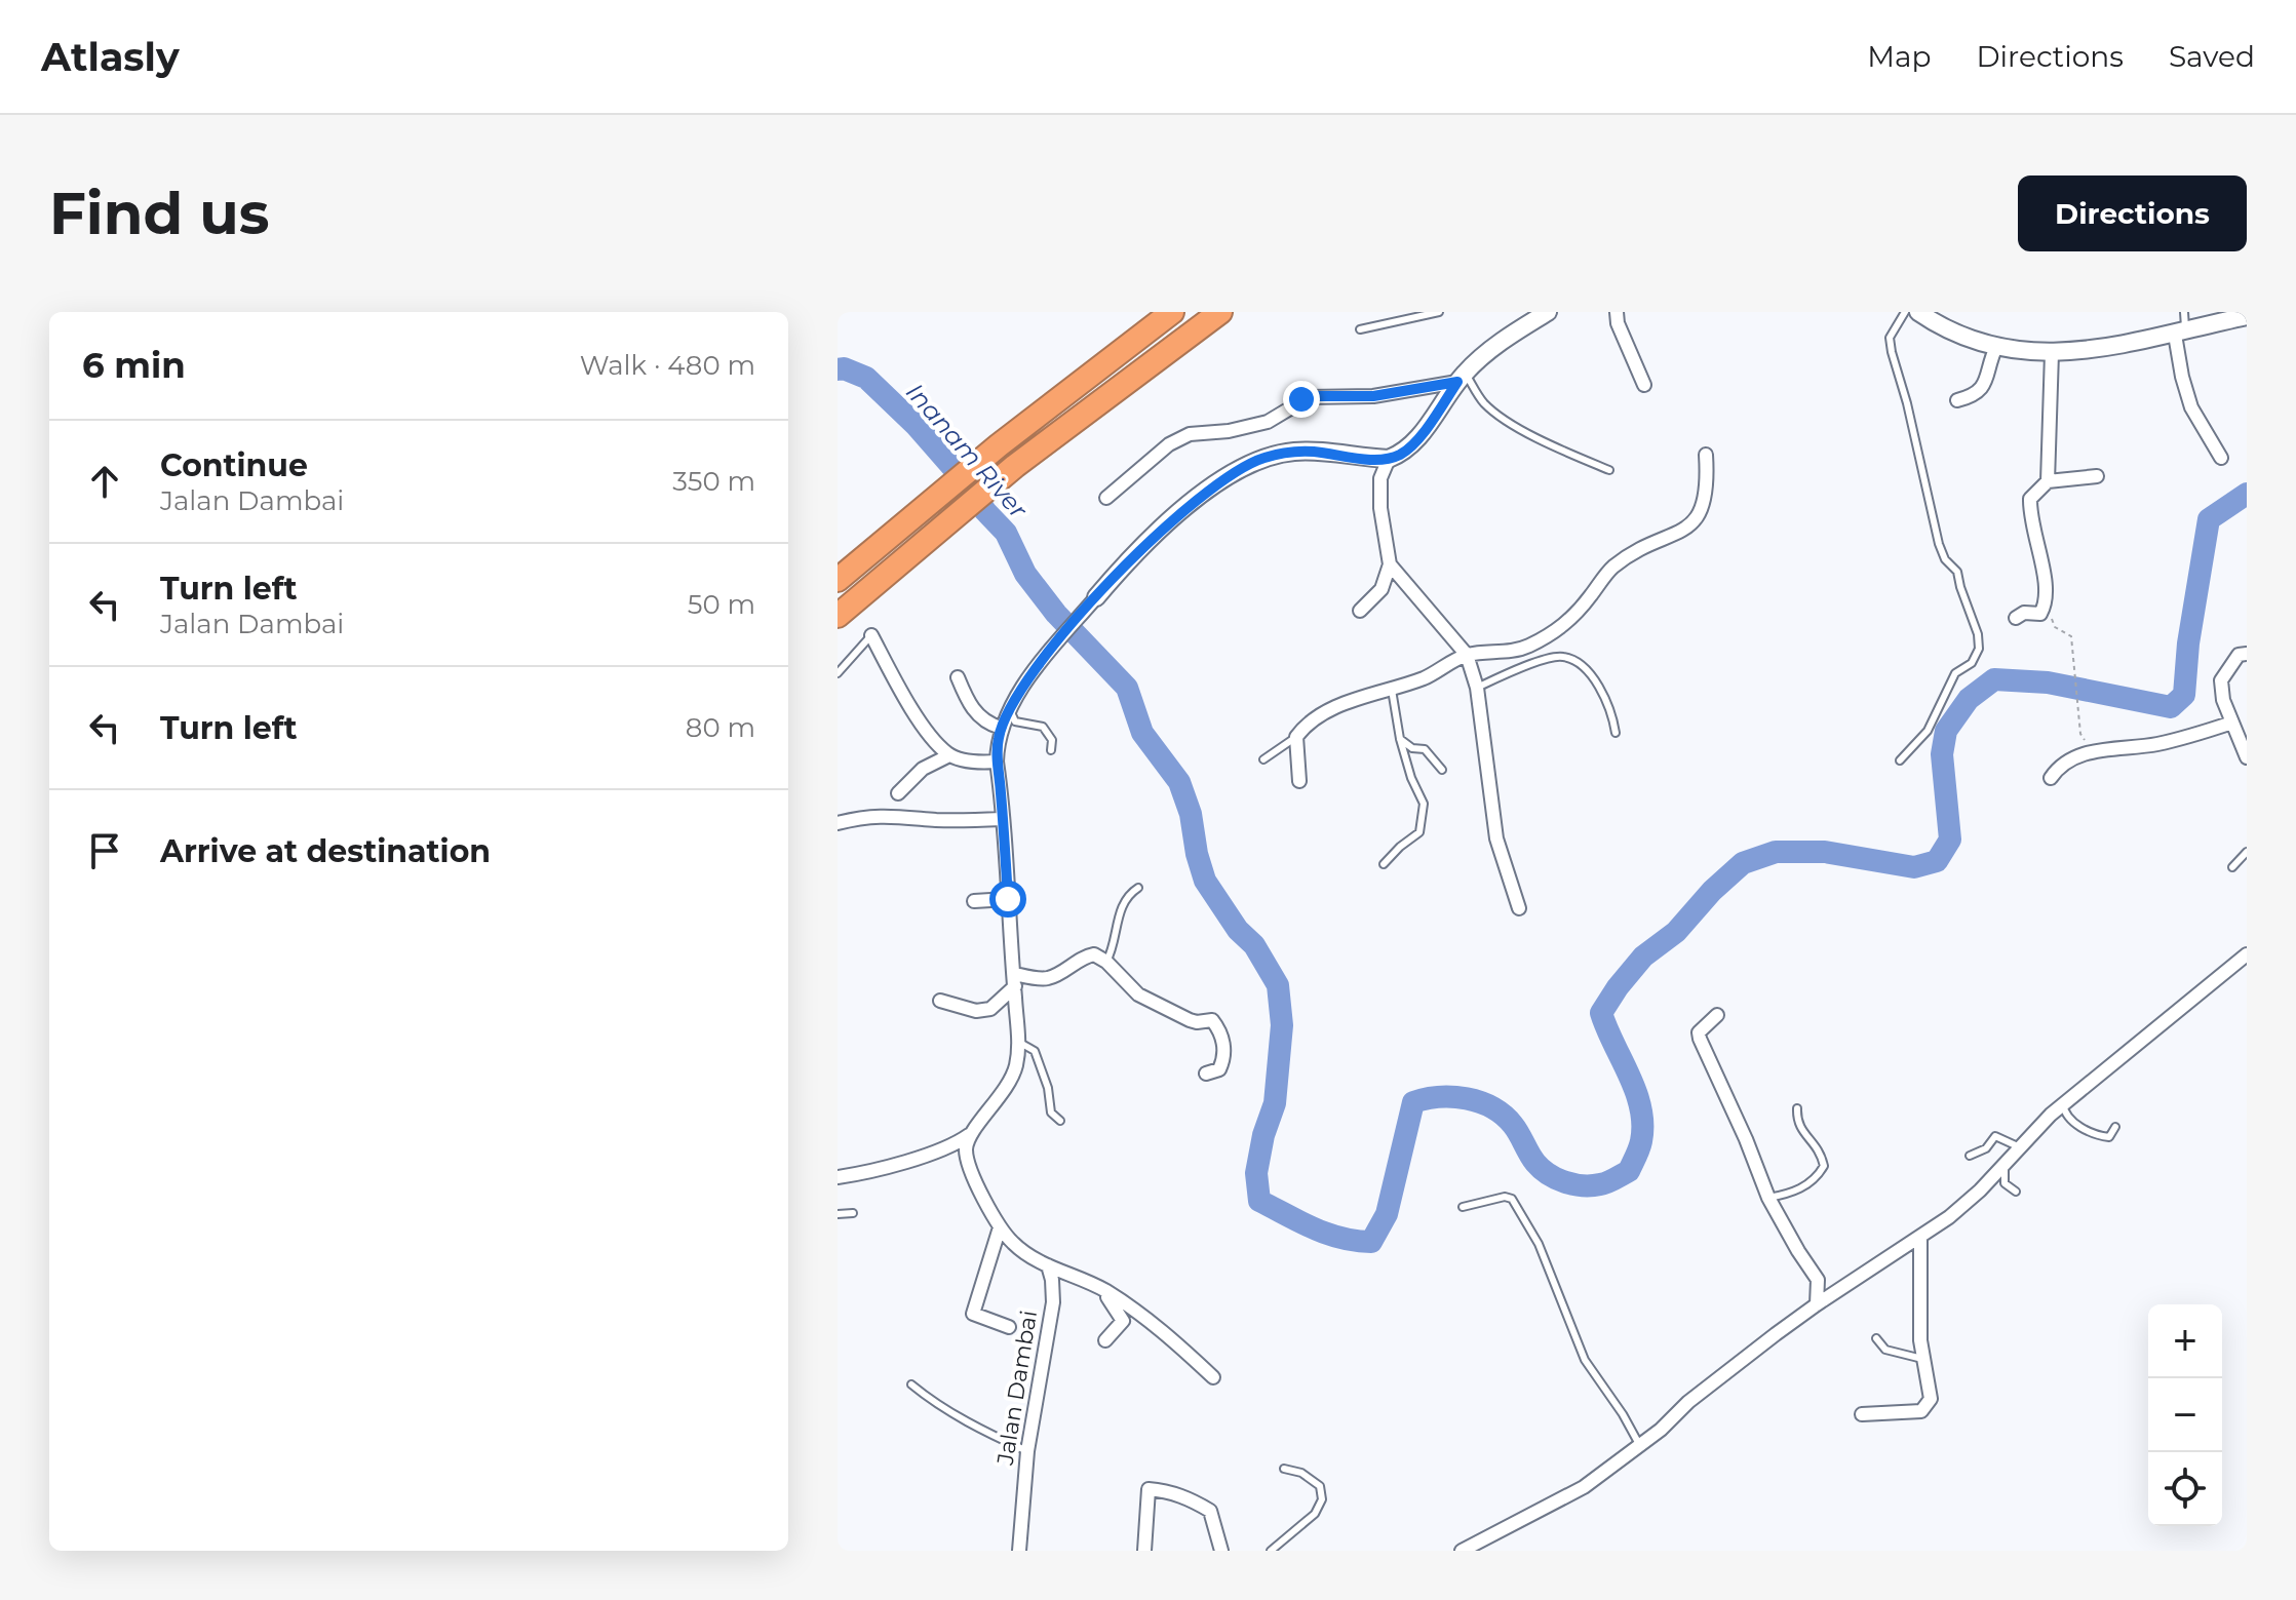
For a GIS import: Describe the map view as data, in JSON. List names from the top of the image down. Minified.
{"streets":{"street":["Jalan Dambai"]},"water":["Inanam River"],"page":{"header":"Atlasly","nav":["Map","Directions","Saved"],"buttons":"Directions","title":"Find us","heading":["6 min","Walk · 480 m"],"list":[["Continue","Jalan Dambai","350 m"],["Turn left","Jalan Dambai","50 m"],["Turn left","80 m"],"Arrive at destination"],"map_buttons":["+","−"]}}
